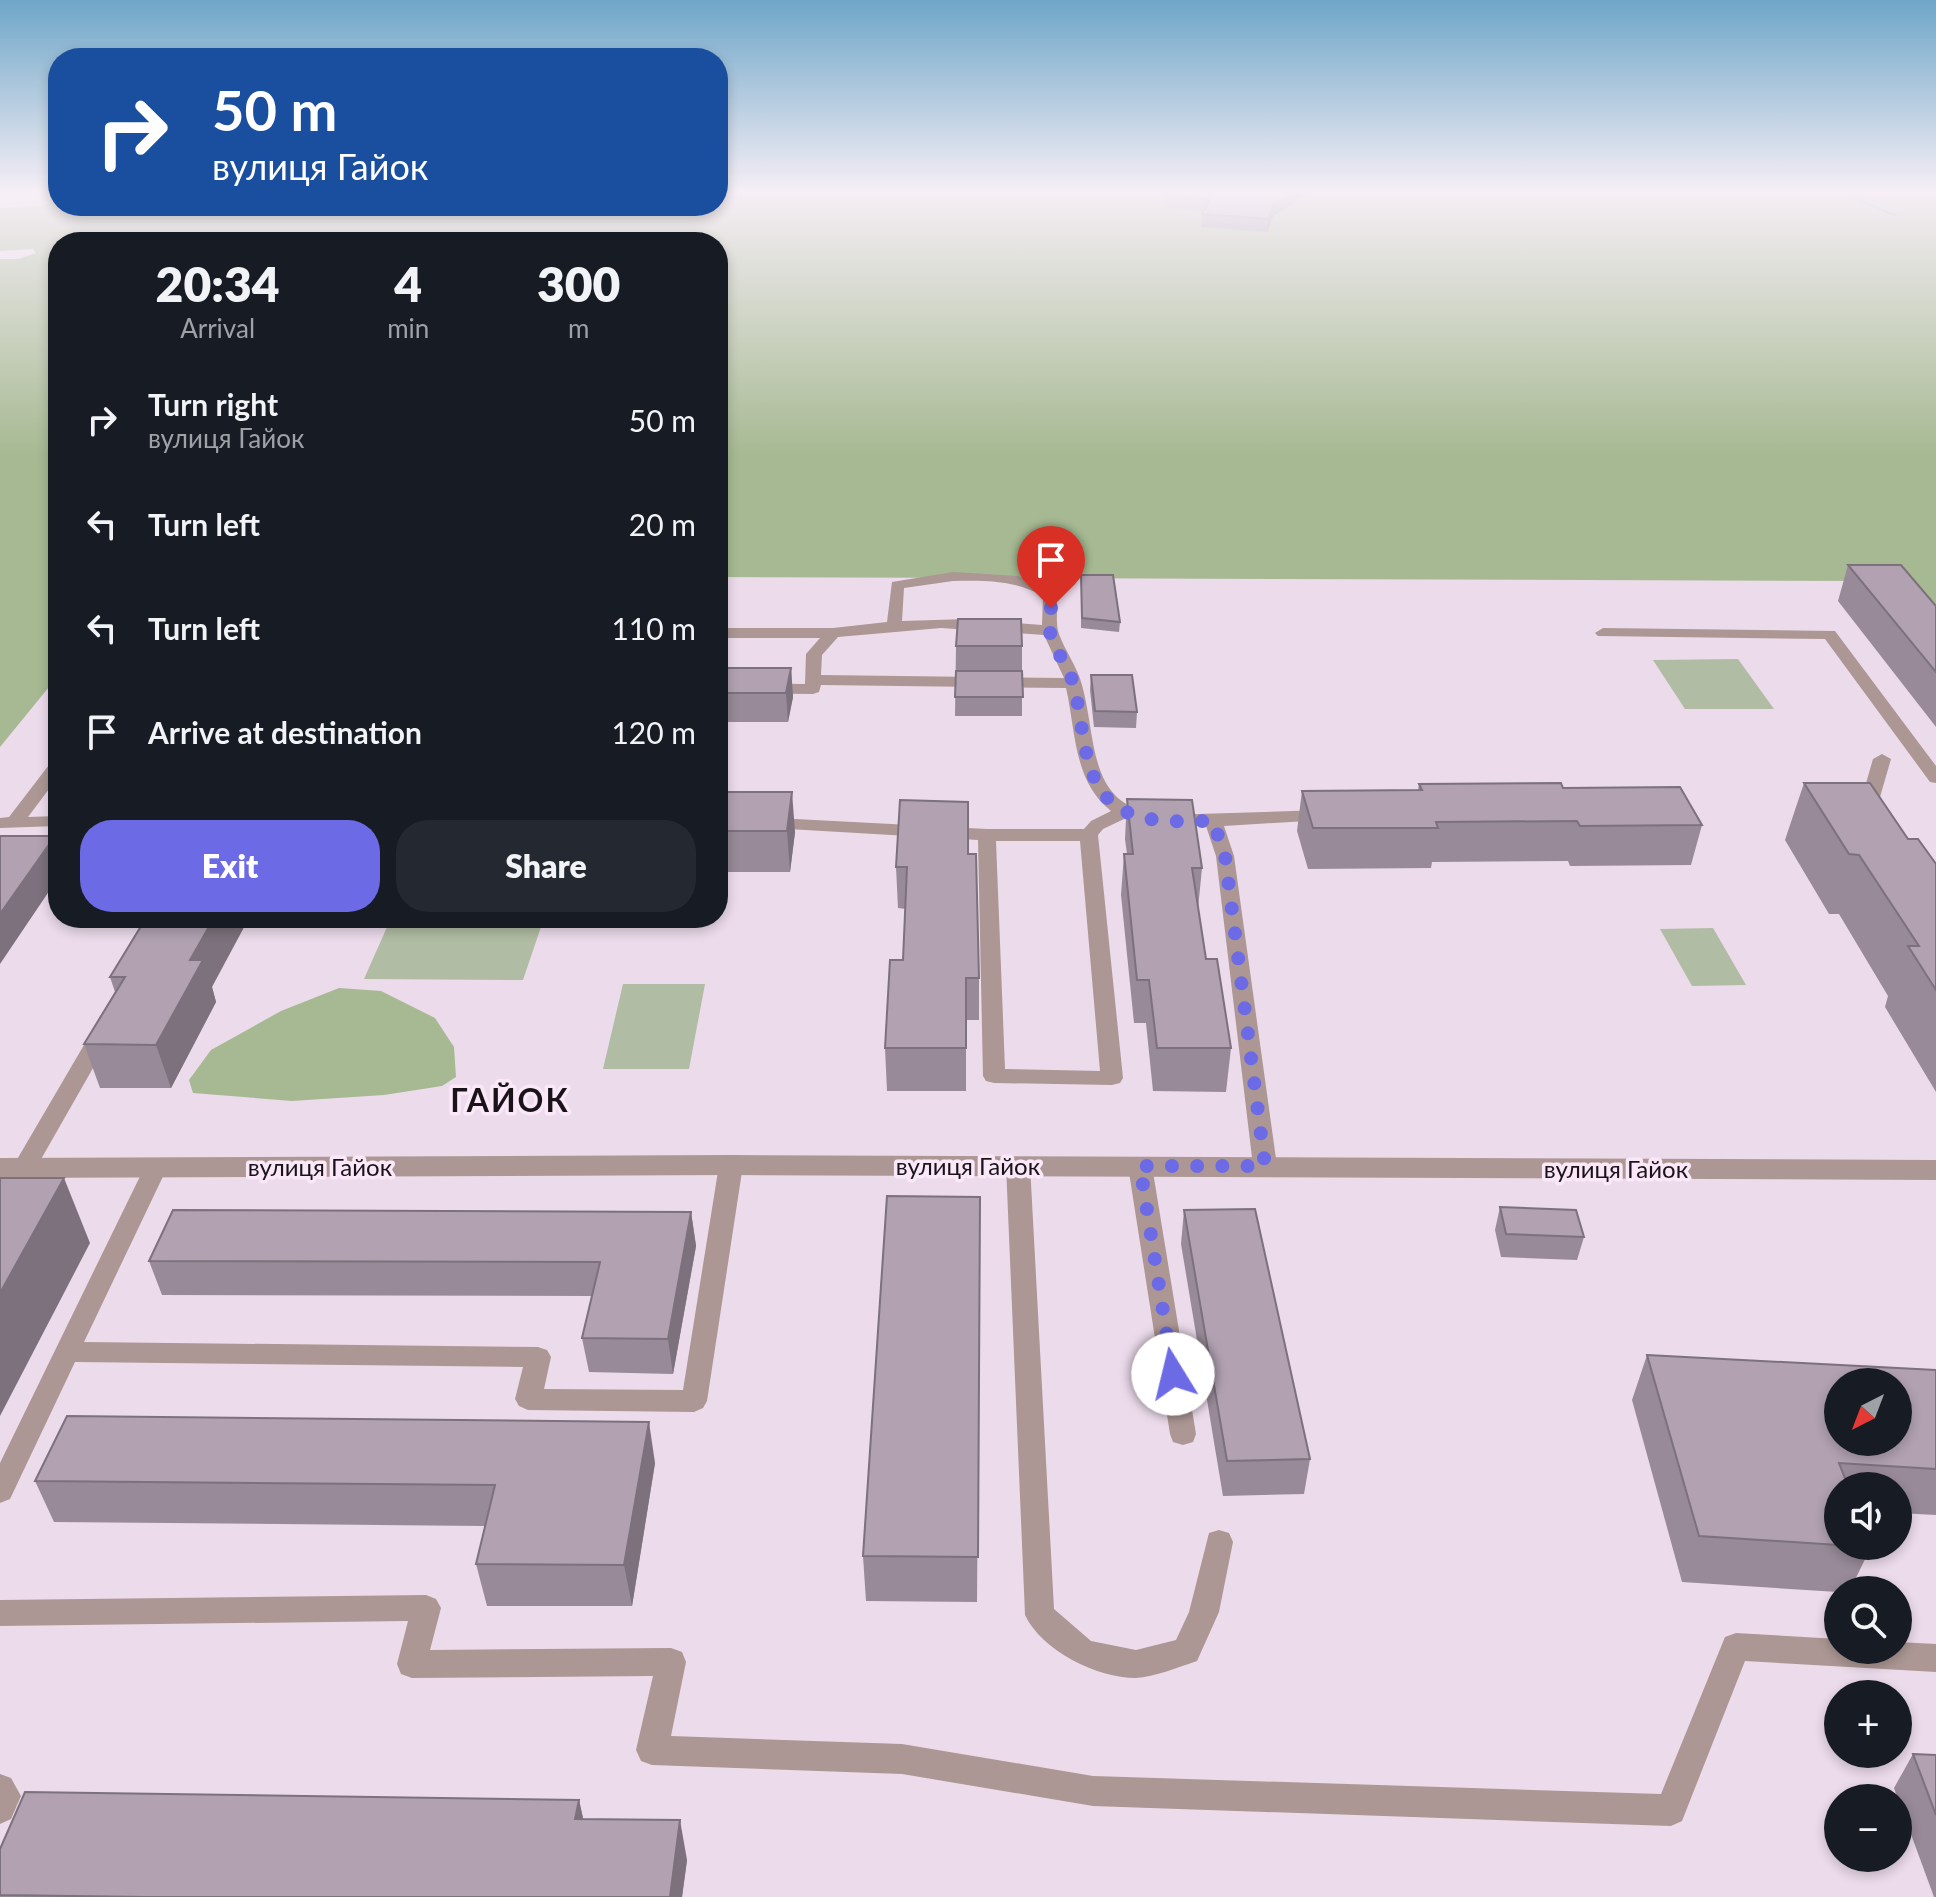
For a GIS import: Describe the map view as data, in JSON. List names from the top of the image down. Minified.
{"streets":{"street":["вулиця Гайок"]},"districts":["ГАЙОК"],"north":"bottom left","page":{"turn":["50 m","вулиця Гайок"],"eta":["20:34","Arrival","4","min","300","m"],"list":[{"name":"Turn right","note":"вулиця Гайок","value":"50 m"},{"name":"Turn left","value":"20 m"},{"name":"Turn left","value":"110 m"},{"name":"Arrive at destination","value":"120 m"}],"buttons":["Exit","Share"],"map_buttons":["+","−"]}}
